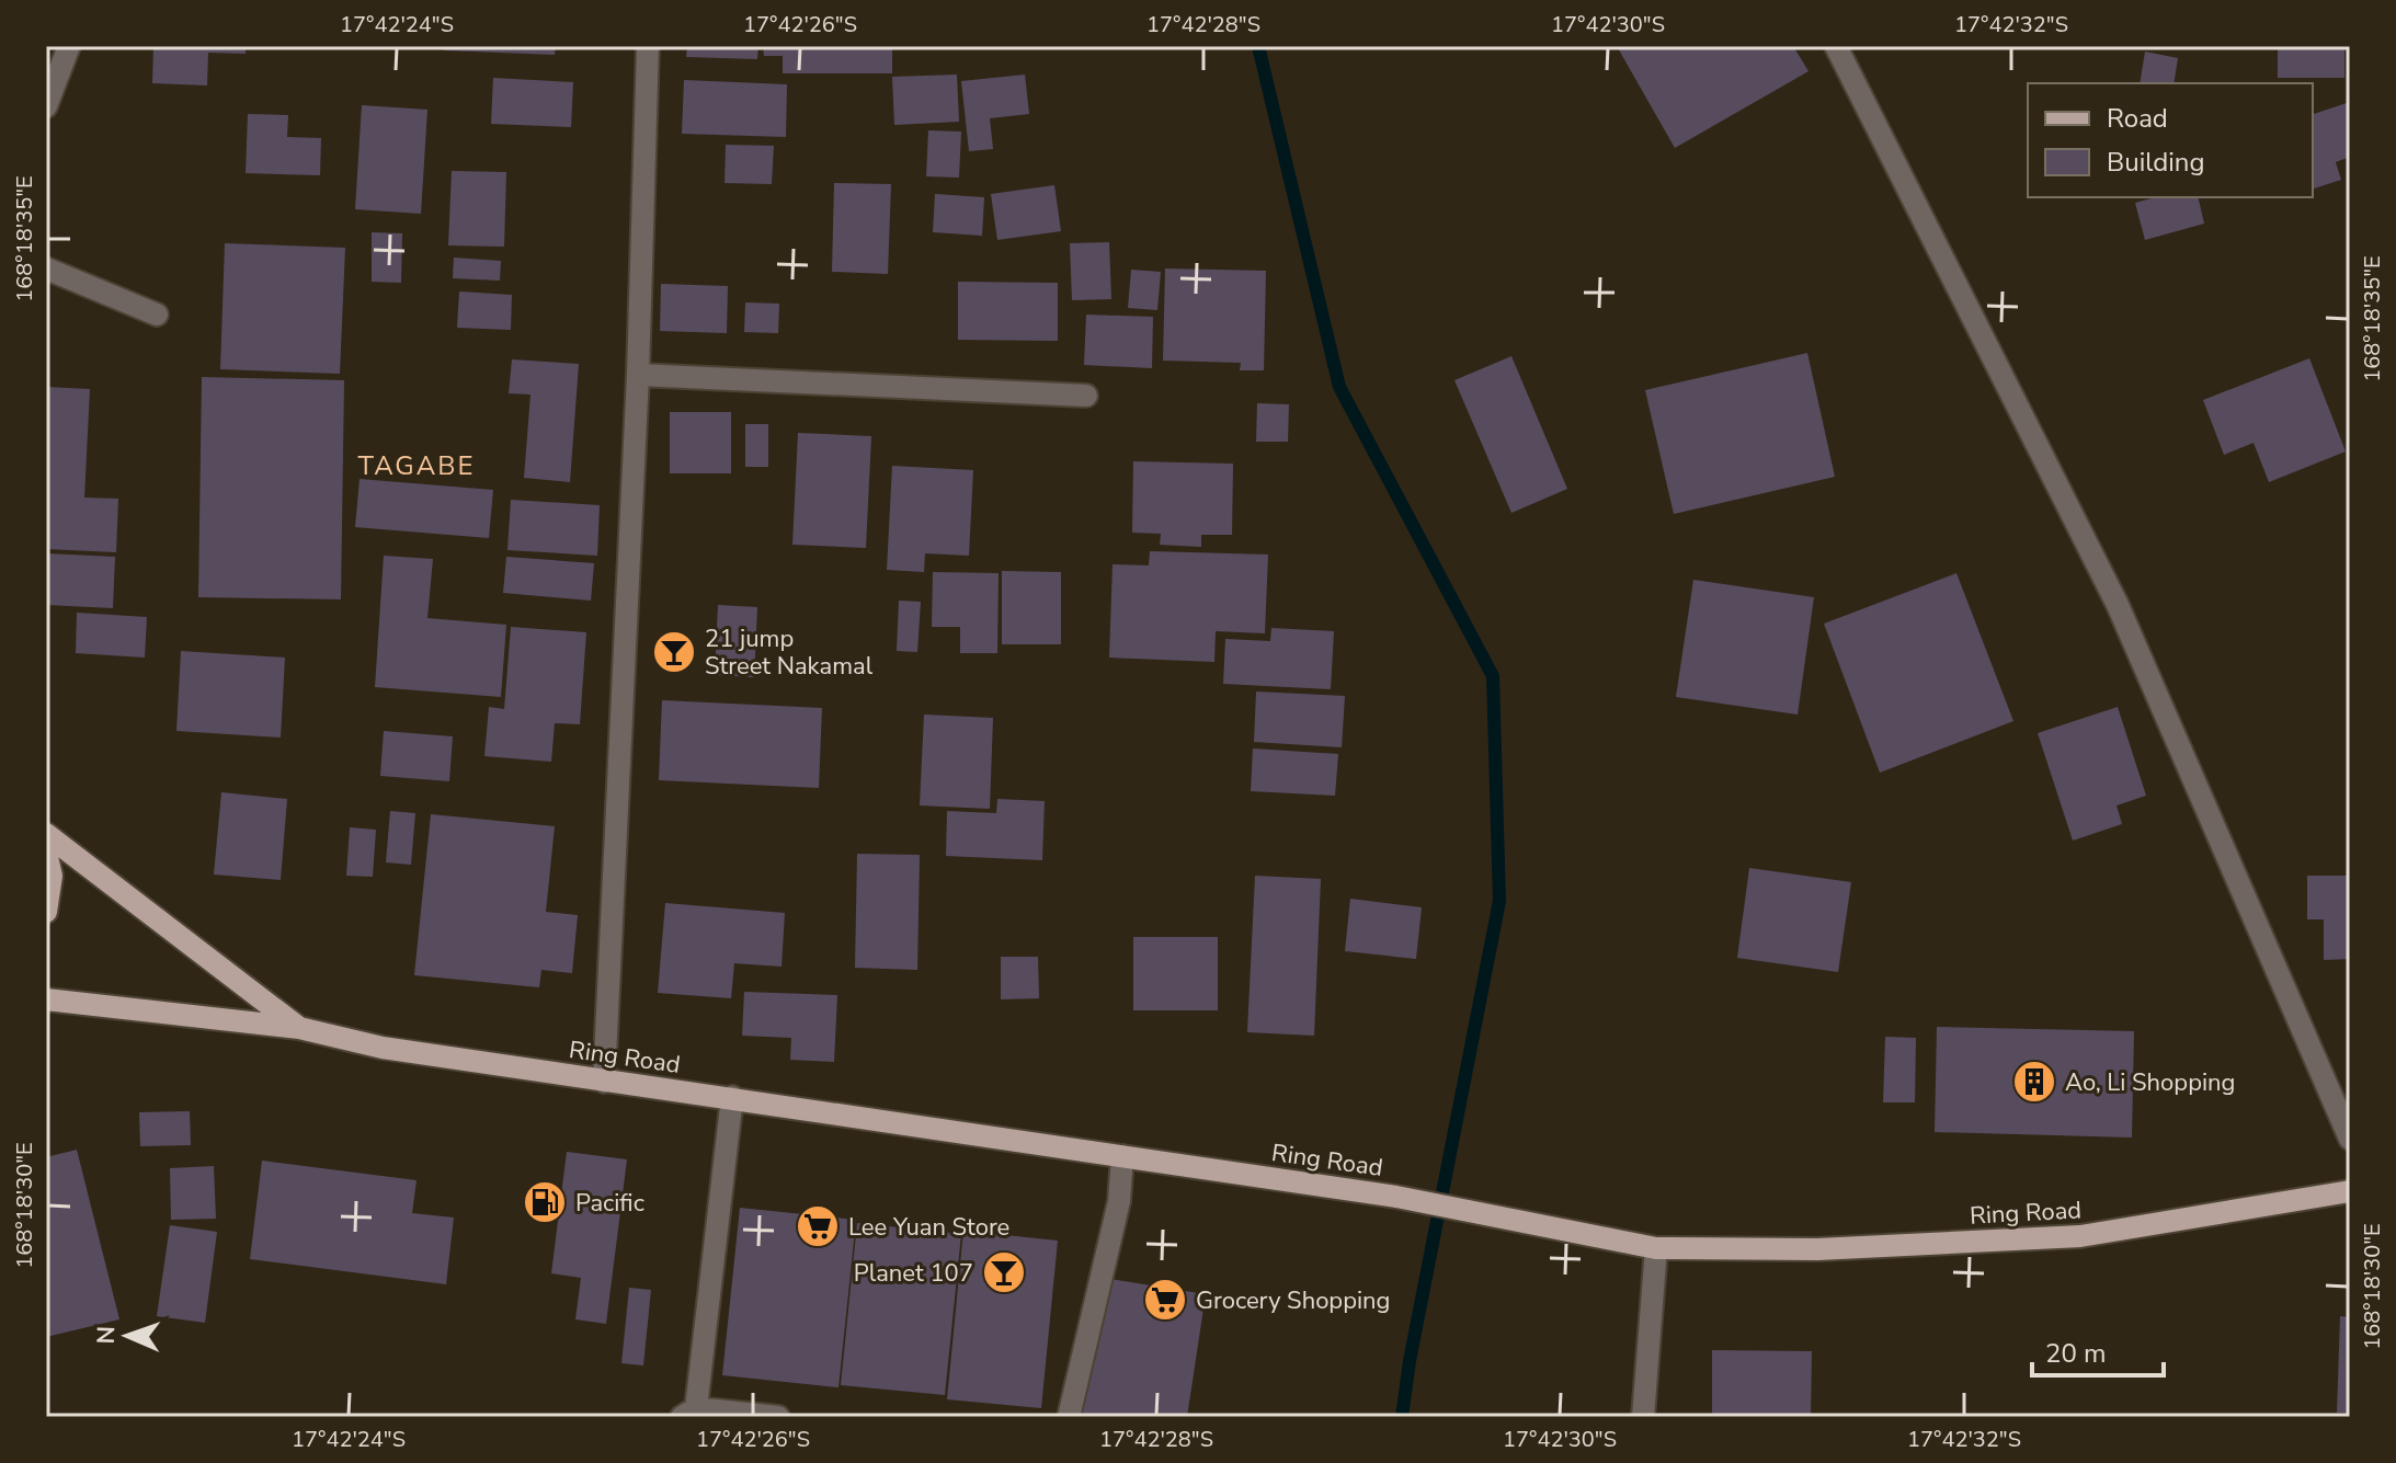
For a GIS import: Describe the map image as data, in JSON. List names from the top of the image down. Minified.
{"streets":{"main road":["Ring Road"]},"districts":["TAGABE"],"places":{"bar":["21 jump Street Nakamal","Planet 107"],"building":["Ao, Li Shopping"],"fuel station":["Pacific"],"supermarket":["Lee Yuan Store","Grocery Shopping"]},"legend":["Road","Building"],"scale_bar":"20 m","north":"left","coordinates":["17°42'24\"S","17°42'26\"S","17°42'28\"S","17°42'30\"S","17°42'32\"S","168°18'35\"E","168°18'30\"E"]}
